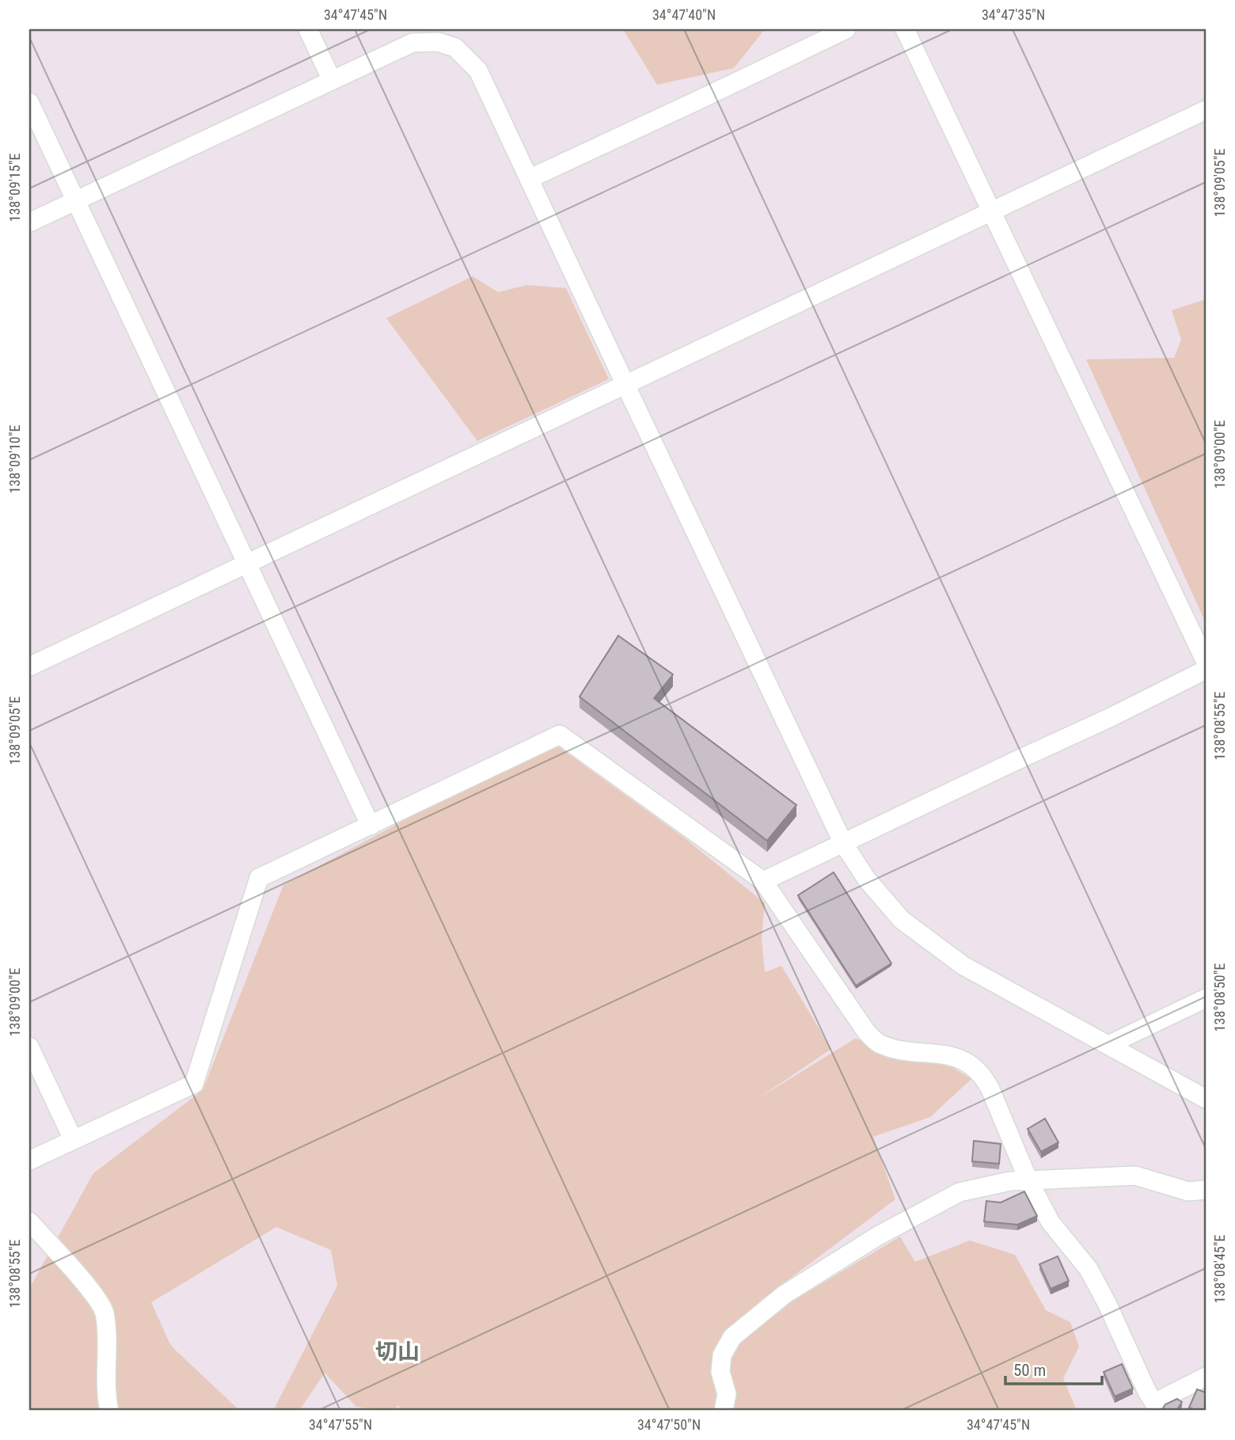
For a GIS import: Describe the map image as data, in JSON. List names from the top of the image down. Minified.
{"districts":["切山"],"scale_bar":"50 m","coordinates":["34°47'45\"N","34°47'40\"N","34°47'35\"N","138°09'05\"E","138°09'15\"E","138°09'00\"E","138°09'10\"E","138°08'55\"E","138°08'50\"E","138°08'45\"E","34°47'55\"N","34°47'50\"N"]}
